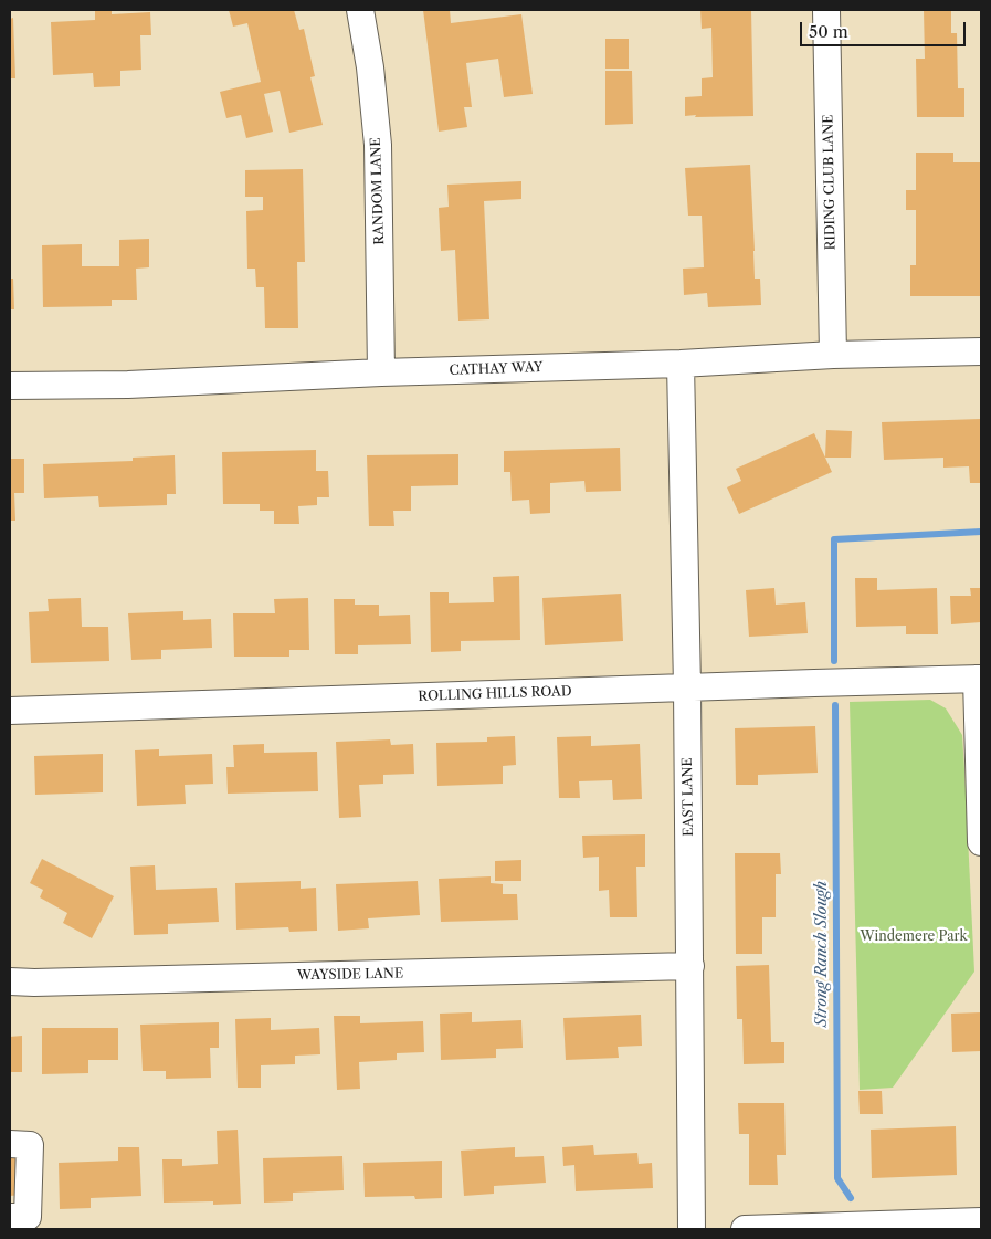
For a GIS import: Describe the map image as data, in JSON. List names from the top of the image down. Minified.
{"streets":{"street":["RIDING CLUB LANE","RANDOM LANE","CATHAY WAY","ROLLING HILLS ROAD","EAST LANE","WAYSIDE LANE"]},"crossings":[["RIDING CLUB LANE","CATHAY WAY"],["RANDOM LANE","CATHAY WAY"],["CATHAY WAY","EAST LANE"],["ROLLING HILLS ROAD","EAST LANE"],["EAST LANE","WAYSIDE LANE"]],"water":["Strong Ranch Slough"],"parks":["Windemere Park"],"scale_bar":"50 m"}
